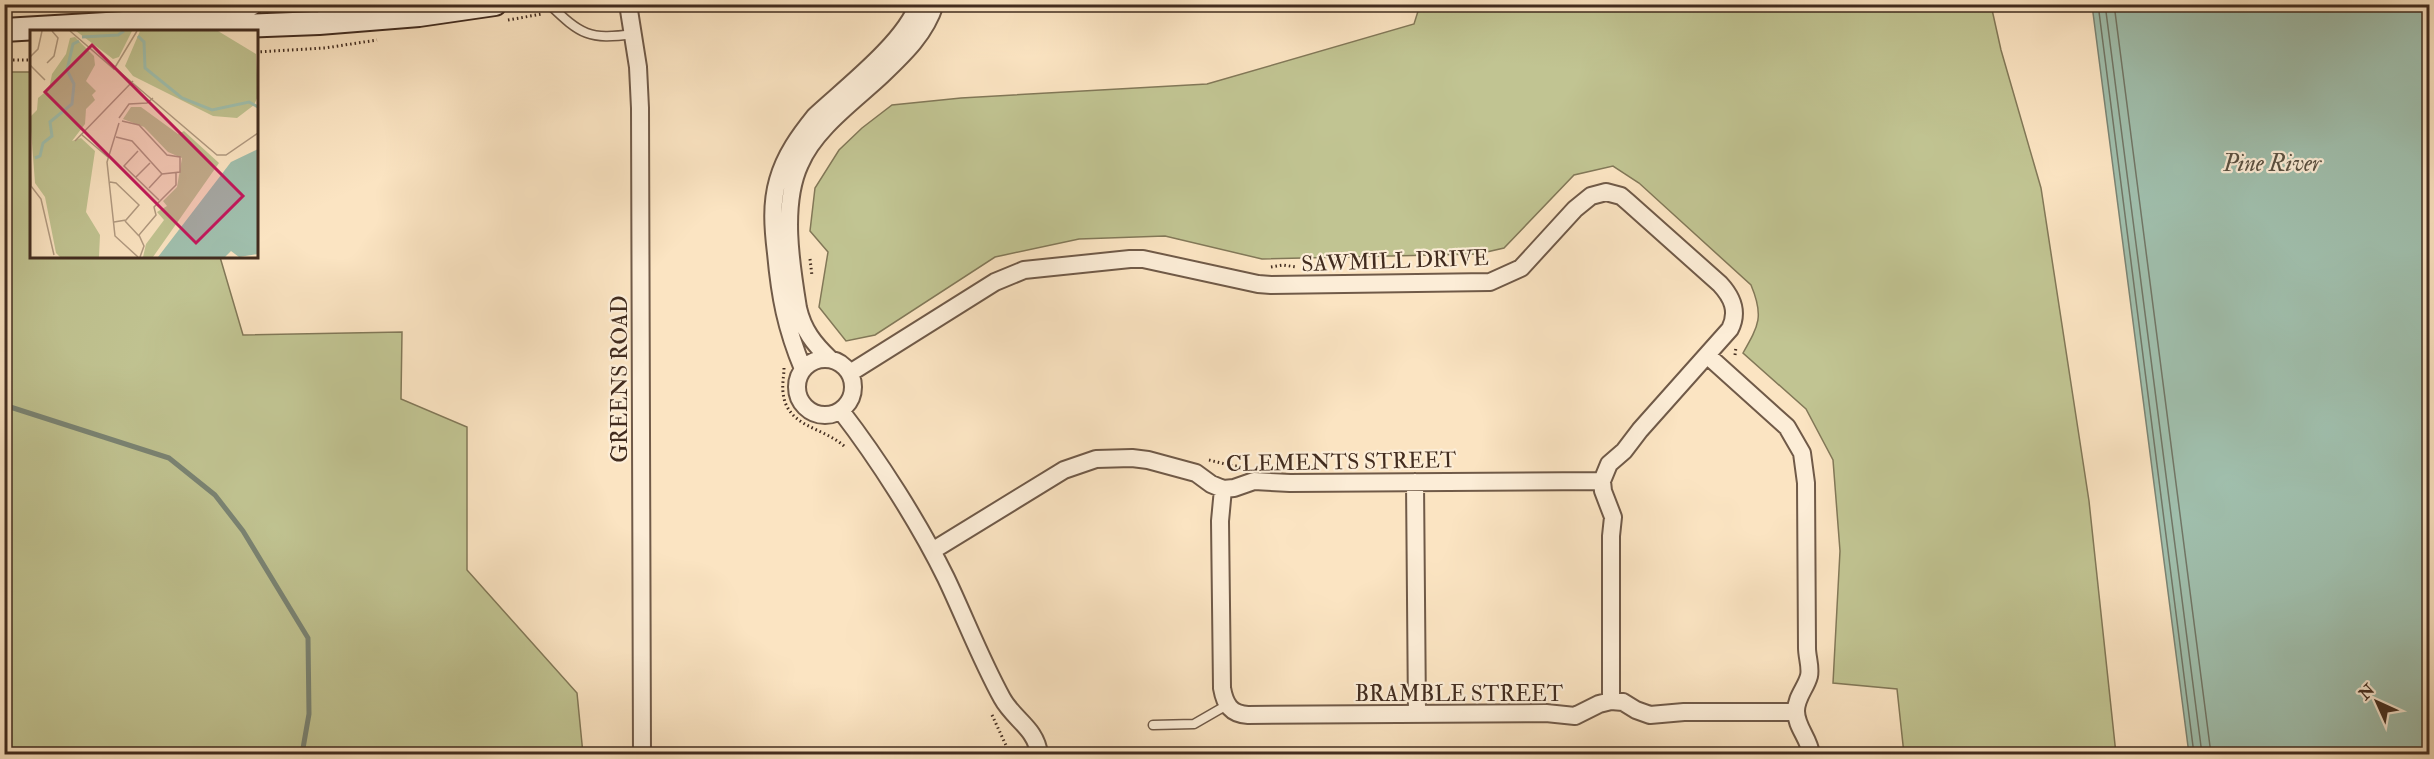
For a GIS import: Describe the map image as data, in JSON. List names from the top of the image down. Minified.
{"streets":{"street":["SAWMILL DRIVE","GREENS ROAD","CLEMENTS STREET","BRAMBLE STREET"]},"crossings":[["SAWMILL DRIVE","CLEMENTS STREET"]],"water":["Pine River"],"north":"top left"}
